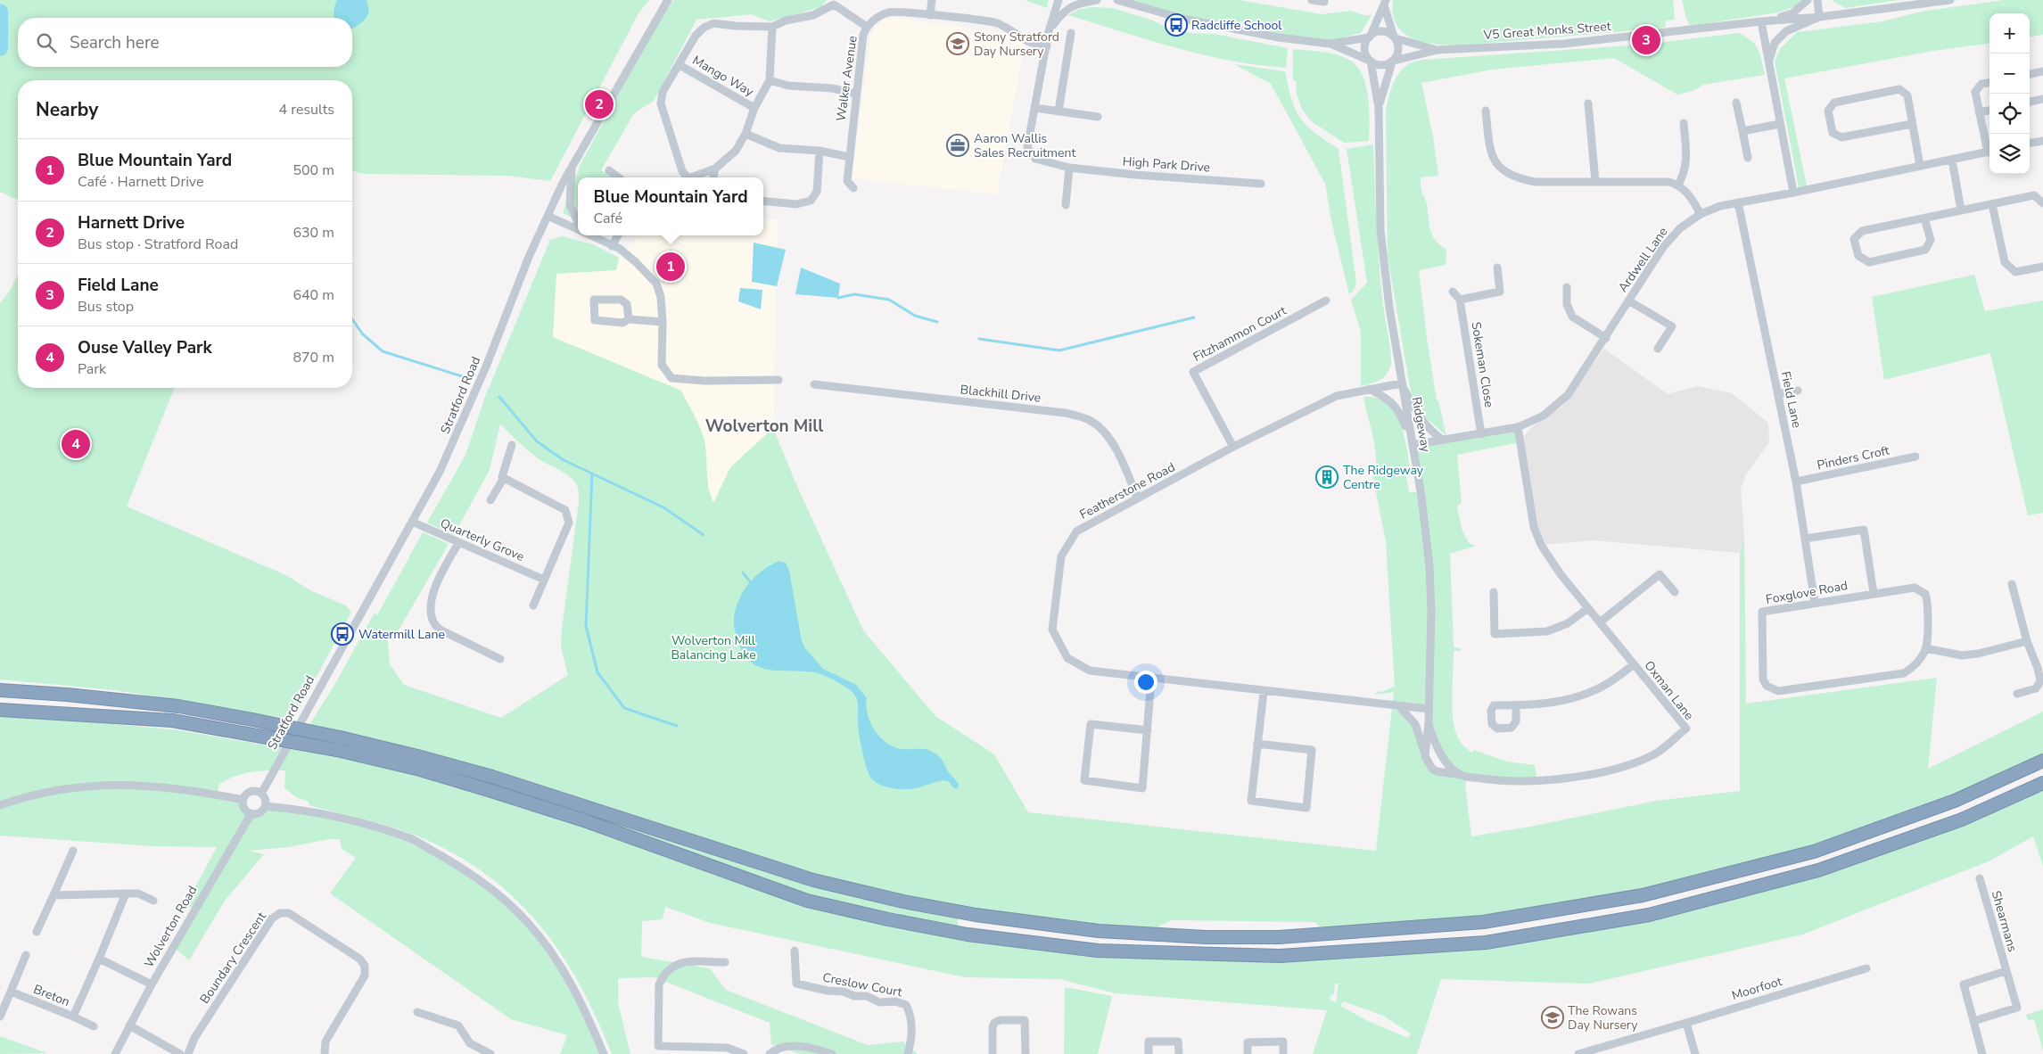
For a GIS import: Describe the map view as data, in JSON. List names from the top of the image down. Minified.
{"streets":{"street":["V5 Great Monks Street","Mango Way","Walker Avenue","High Park Drive","Ardwell Lane","Fitzhammon Court","Sokeman Close","Blackhill Drive","Stratford Road","Field Lane","Ridgeway","Pinders Croft","Featherstone Road","Quarterly Grove","Foxglove Road","Oxman Lane","Shearmans","Wolverton Road","Boundary Crescent","Creslow Court","Moorfoot","Breton"]},"crossings":[["V5 Great Monks Street","Ridgeway"],["Walker Avenue","High Park Drive"],["Ardwell Lane","Sokeman Close"],["Ardwell Lane","Field Lane"],["Ardwell Lane","Ridgeway"],["Ardwell Lane","Oxman Lane"],["Fitzhammon Court","Featherstone Road"],["Blackhill Drive","Featherstone Road"],["Stratford Road","Quarterly Grove"],["Stratford Road","Wolverton Road"],["Field Lane","Pinders Croft"],["Field Lane","Foxglove Road"],["Ridgeway","Featherstone Road"]],"districts":["Wolverton Mill"],"parks":["Wolverton Mill Balancing Lake"],"places":{"bus stop":["Radcliffe School","Watermill Lane"],"school or university":["Stony Stratford Day Nursery","The Rowans Day Nursery"],"office":["Aaron Wallis Sales Recruitment"],"building":["The Ridgeway Centre"]},"page":{"map_buttons":["+","−"],"search":"Search here","pins":["3","2","1","4"],"heading":["Nearby","4 results"],"list":[{"mark":"1","name":"Blue Mountain Yard","note":"Café · Harnett Drive","value":"500 m"},{"mark":"2","name":"Harnett Drive","note":"Bus stop · Stratford Road","value":"630 m"},{"mark":"3","name":"Field Lane","note":"Bus stop","value":"640 m"},{"mark":"4","name":"Ouse Valley Park","note":"Park","value":"870 m"}],"popup":["Blue Mountain Yard","Café"]}}
